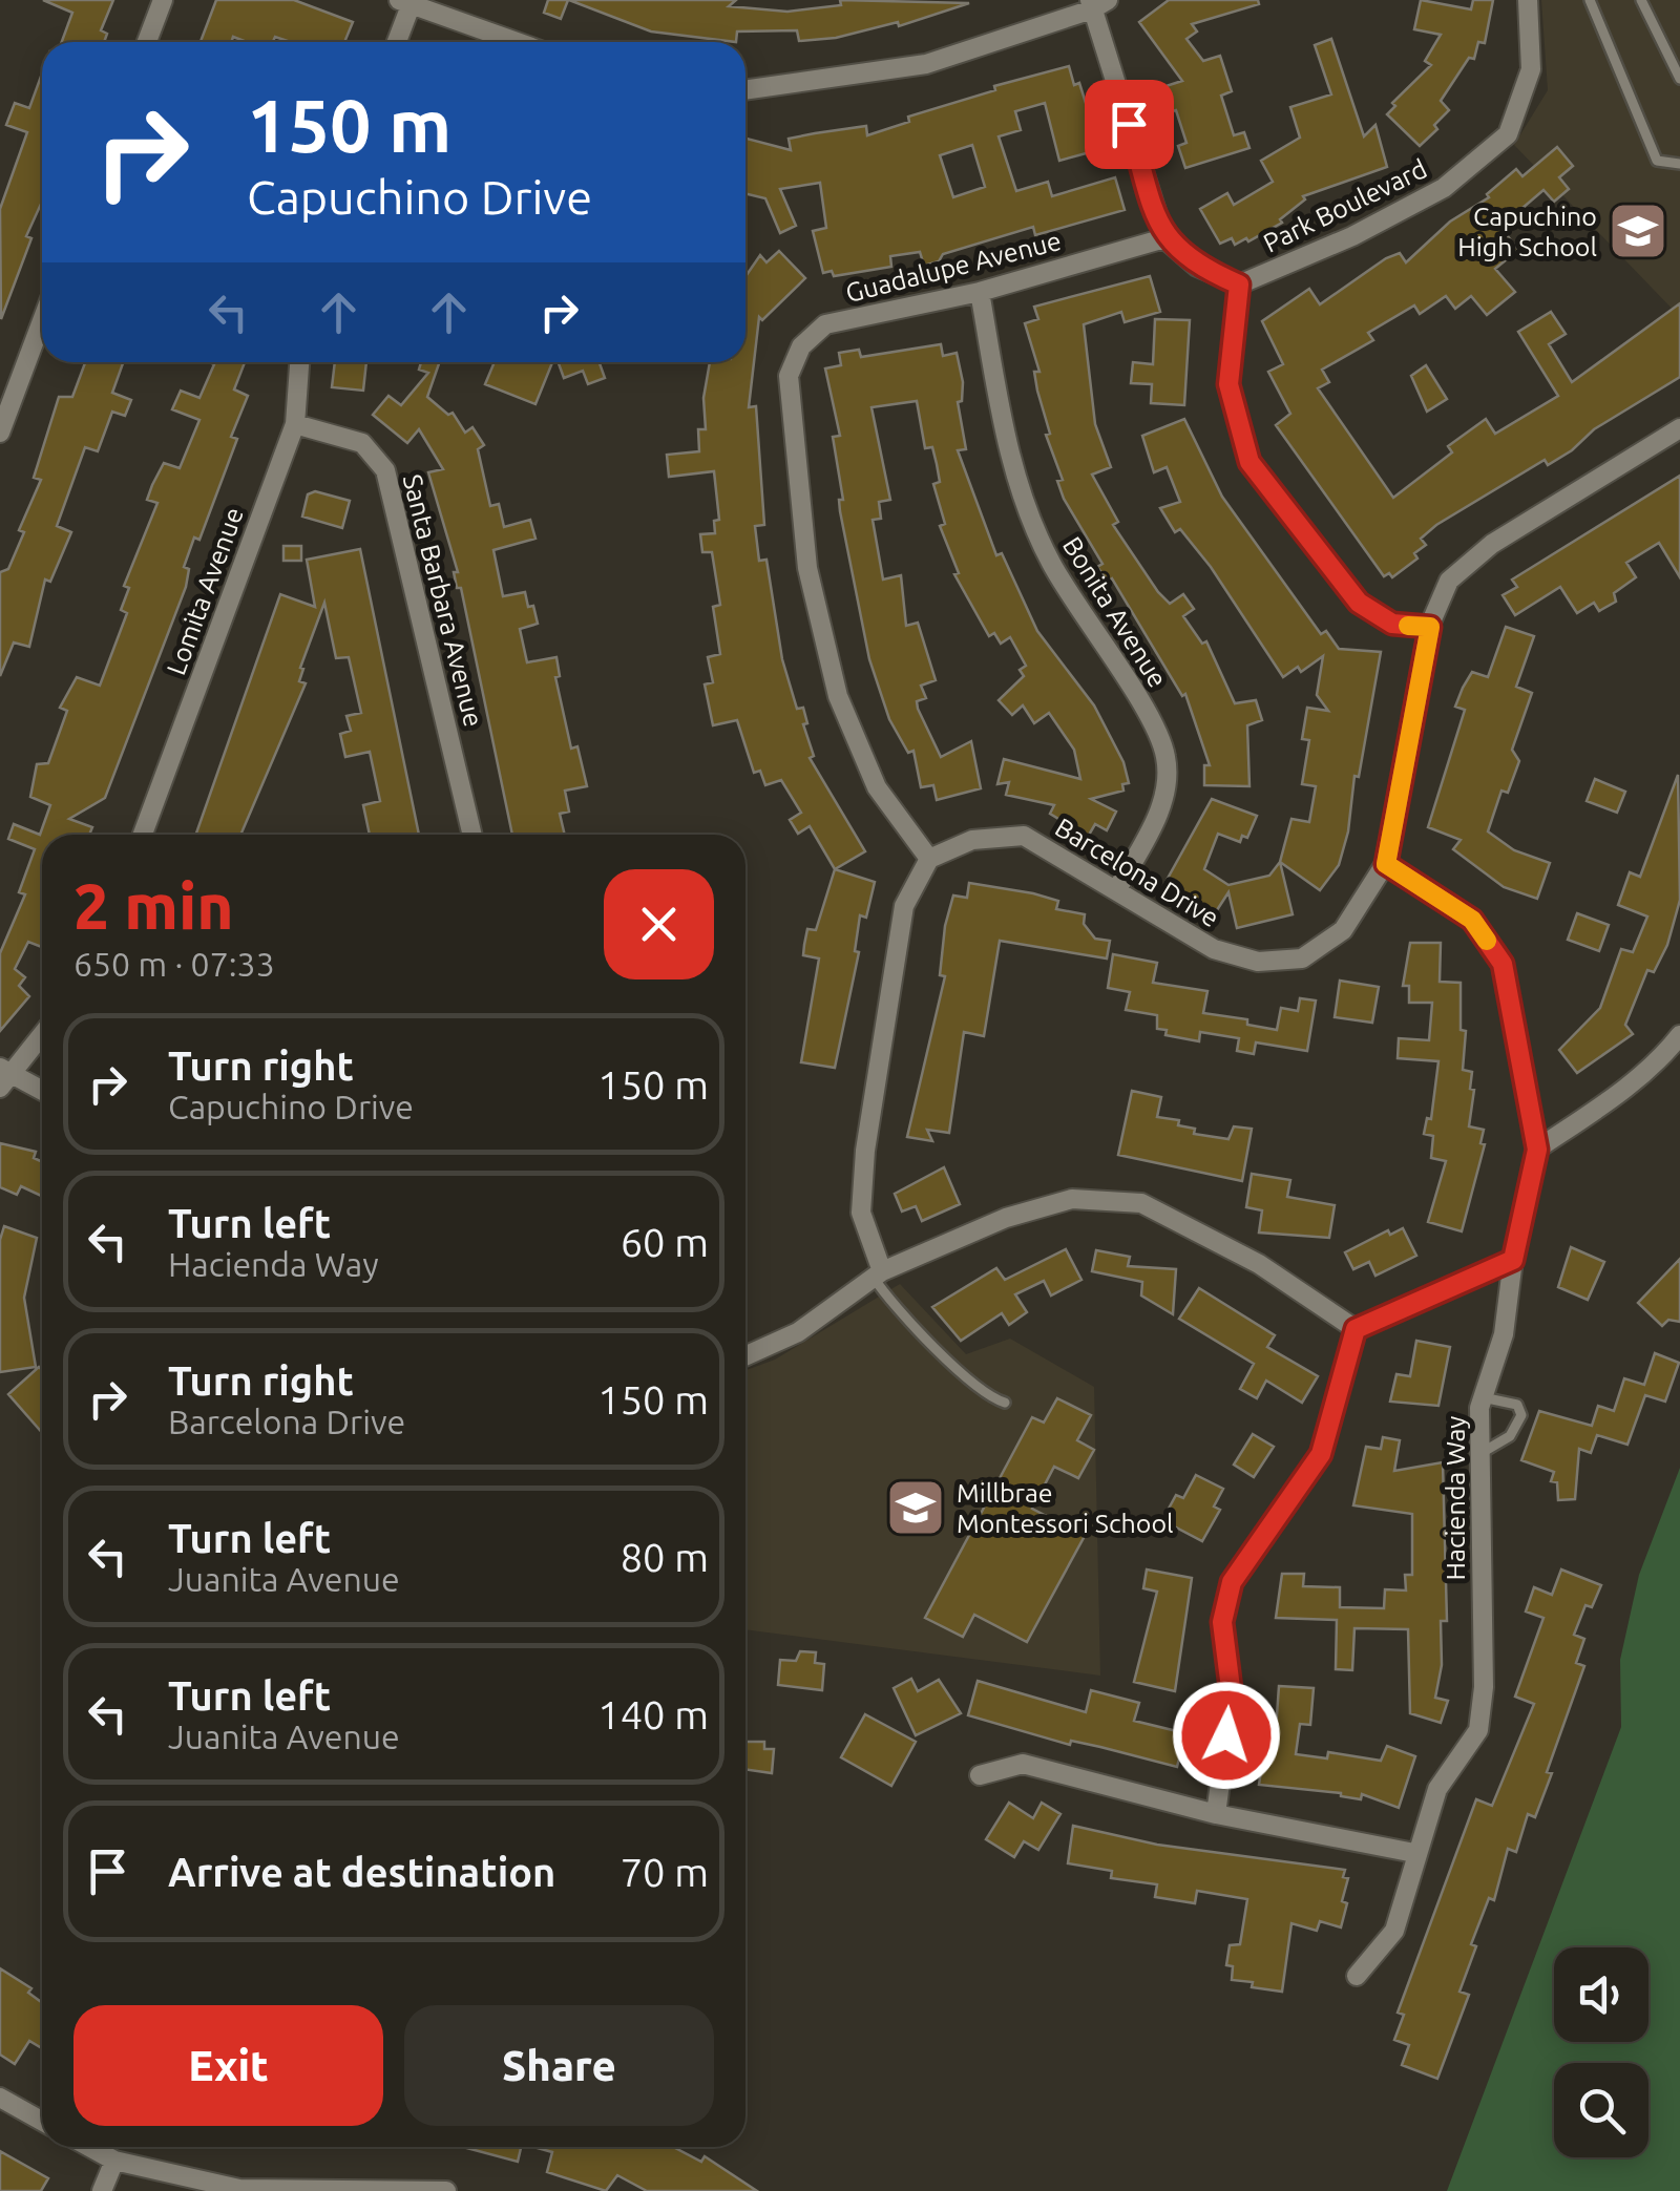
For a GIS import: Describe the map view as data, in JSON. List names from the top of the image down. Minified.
{"streets":{"street":["Park Boulevard","Guadalupe Avenue","Lomita Avenue","Santa Barbara Avenue","Bonita Avenue","Barcelona Drive","Hacienda Way"]},"crossings":[["Guadalupe Avenue","Bonita Avenue"],["Guadalupe Avenue","Barcelona Drive"],["Lomita Avenue","Santa Barbara Avenue"],["Bonita Avenue","Barcelona Drive"],["Barcelona Drive","Hacienda Way"]],"places":{"school or university":["Capuchino High School","Millbrae Montessori School"]},"page":{"turn":["150 m","Capuchino Drive"],"heading":["2 min","650 m · 07:33"],"list":[{"name":"Turn right","note":"Capuchino Drive","value":"150 m"},{"name":"Turn left","note":"Hacienda Way","value":"60 m"},{"name":"Turn right","note":"Barcelona Drive","value":"150 m"},{"name":"Turn left","note":"Juanita Avenue","value":"80 m"},{"name":"Turn left","note":"Juanita Avenue","value":"140 m"},{"name":"Arrive at destination","value":"70 m"}],"buttons":["Exit","Share"]}}
